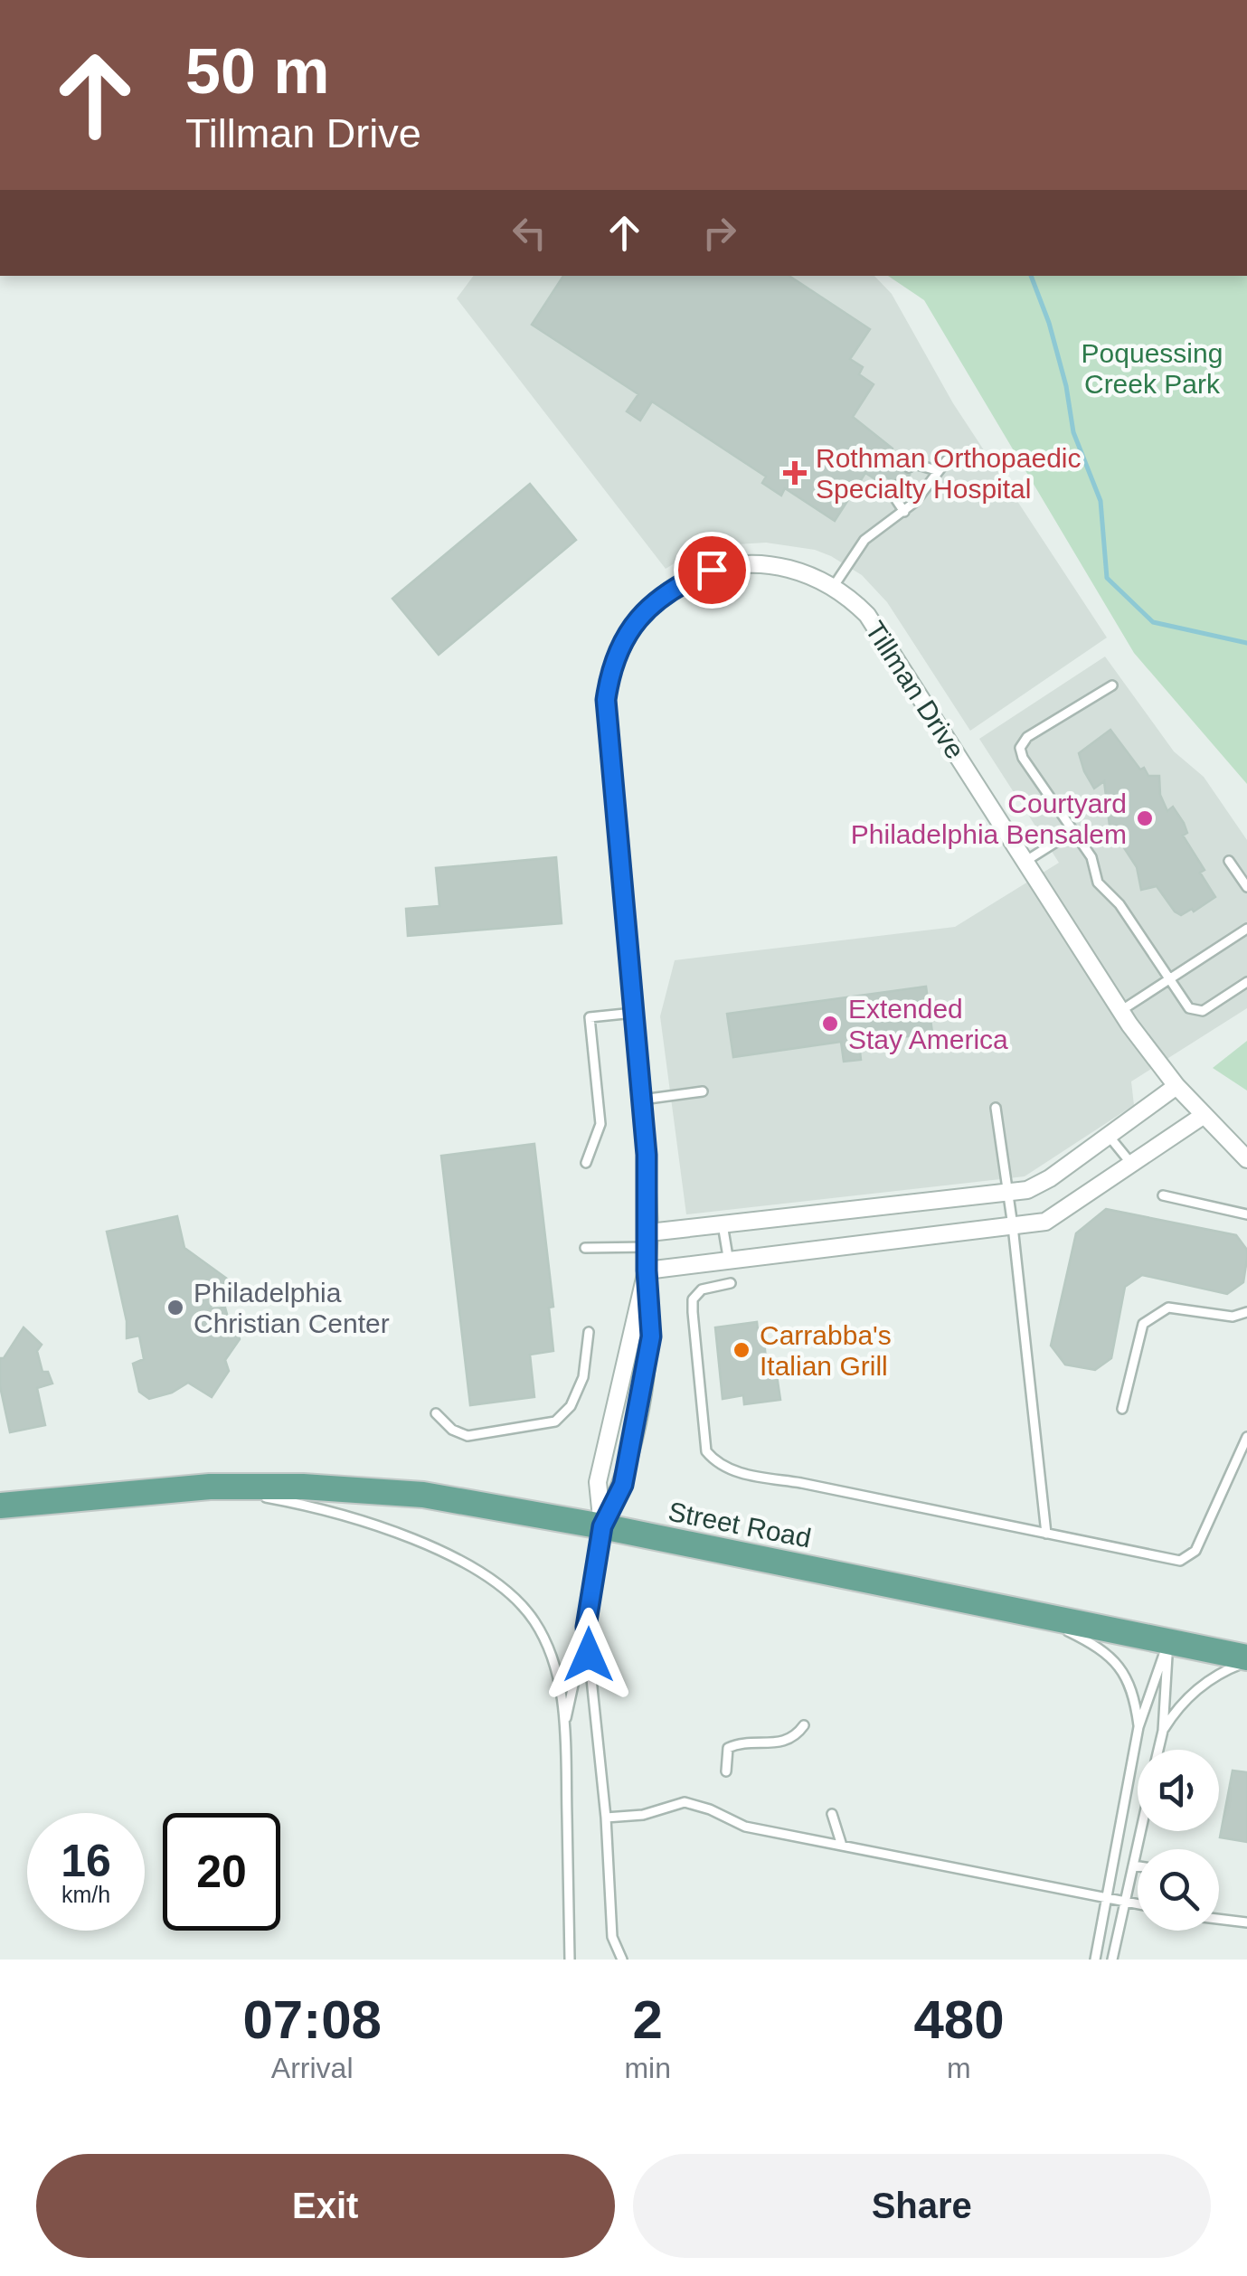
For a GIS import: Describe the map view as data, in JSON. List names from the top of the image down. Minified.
{"streets":{"main road":["Street Road"],"street":["Tillman Drive"]},"crossings":[["Tillman Drive","Street Road"]],"parks":["Poquessing Creek Park"],"places":{"health":["Rothman Orthopaedic Specialty Hospital"],"other":["Courtyard Philadelphia Bensalem","Extended Stay America","Philadelphia Christian Center","Carrabba's Italian Grill"]},"page":{"turn":["50 m","Tillman Drive"],"speed":"16 km/h","limit":"20","eta":["07:08","Arrival","2","min","480","m"],"buttons":["Exit","Share"]}}
